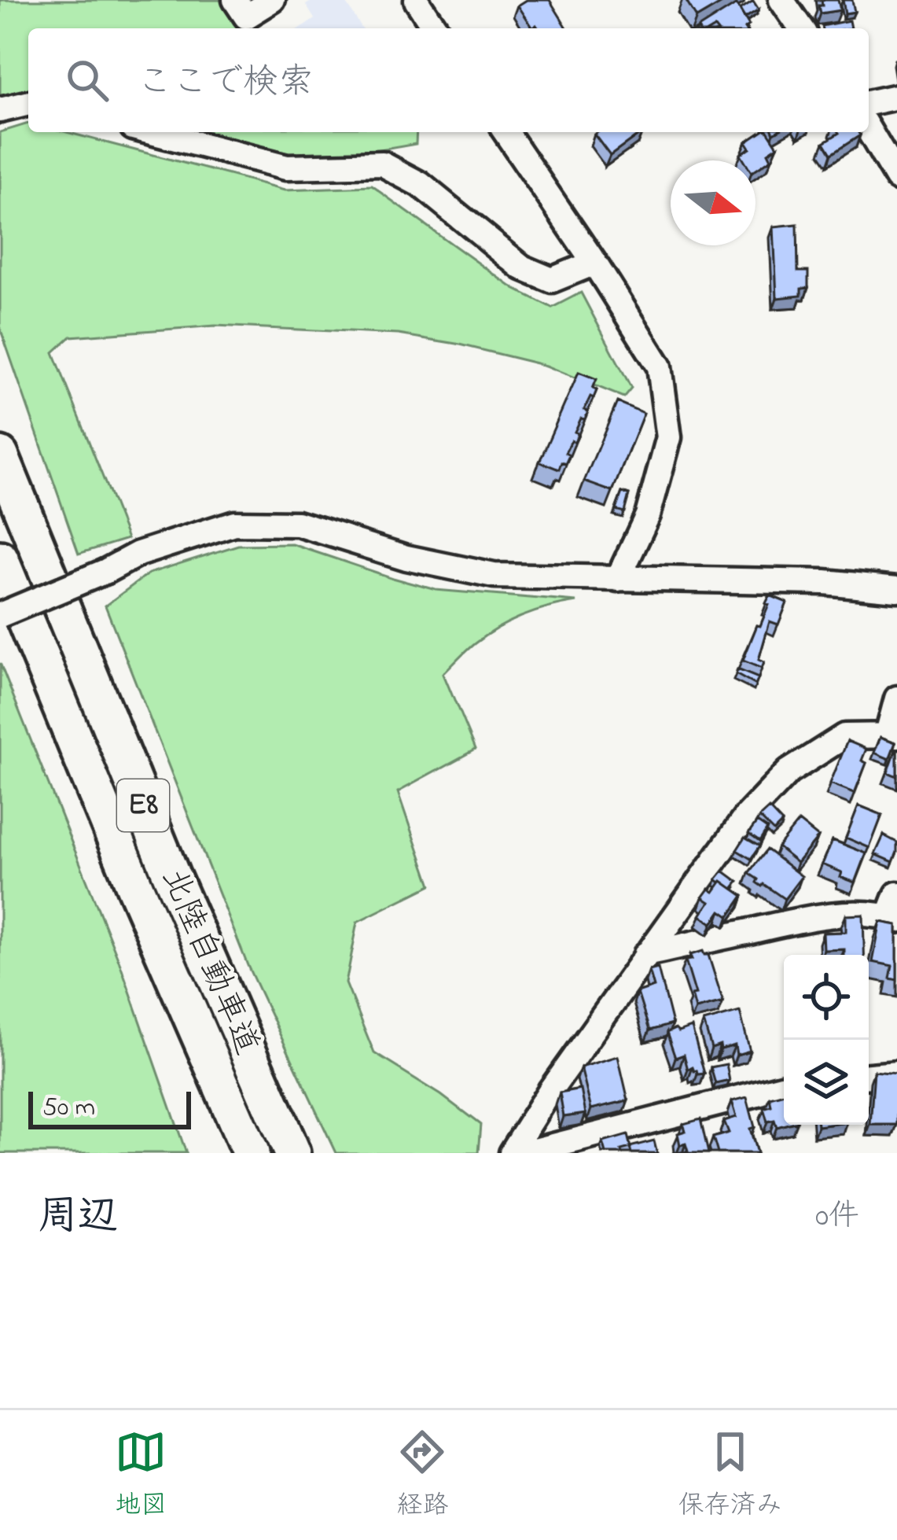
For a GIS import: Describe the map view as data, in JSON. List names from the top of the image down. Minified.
{"streets":{"highway":["E8","北陸自動車道"]},"scale_bar":"50 m","north":"right","page":{"search":"ここで検索","scale":"50 m","heading":["周辺","0件"],"nav":["地図","経路","保存済み"]}}
